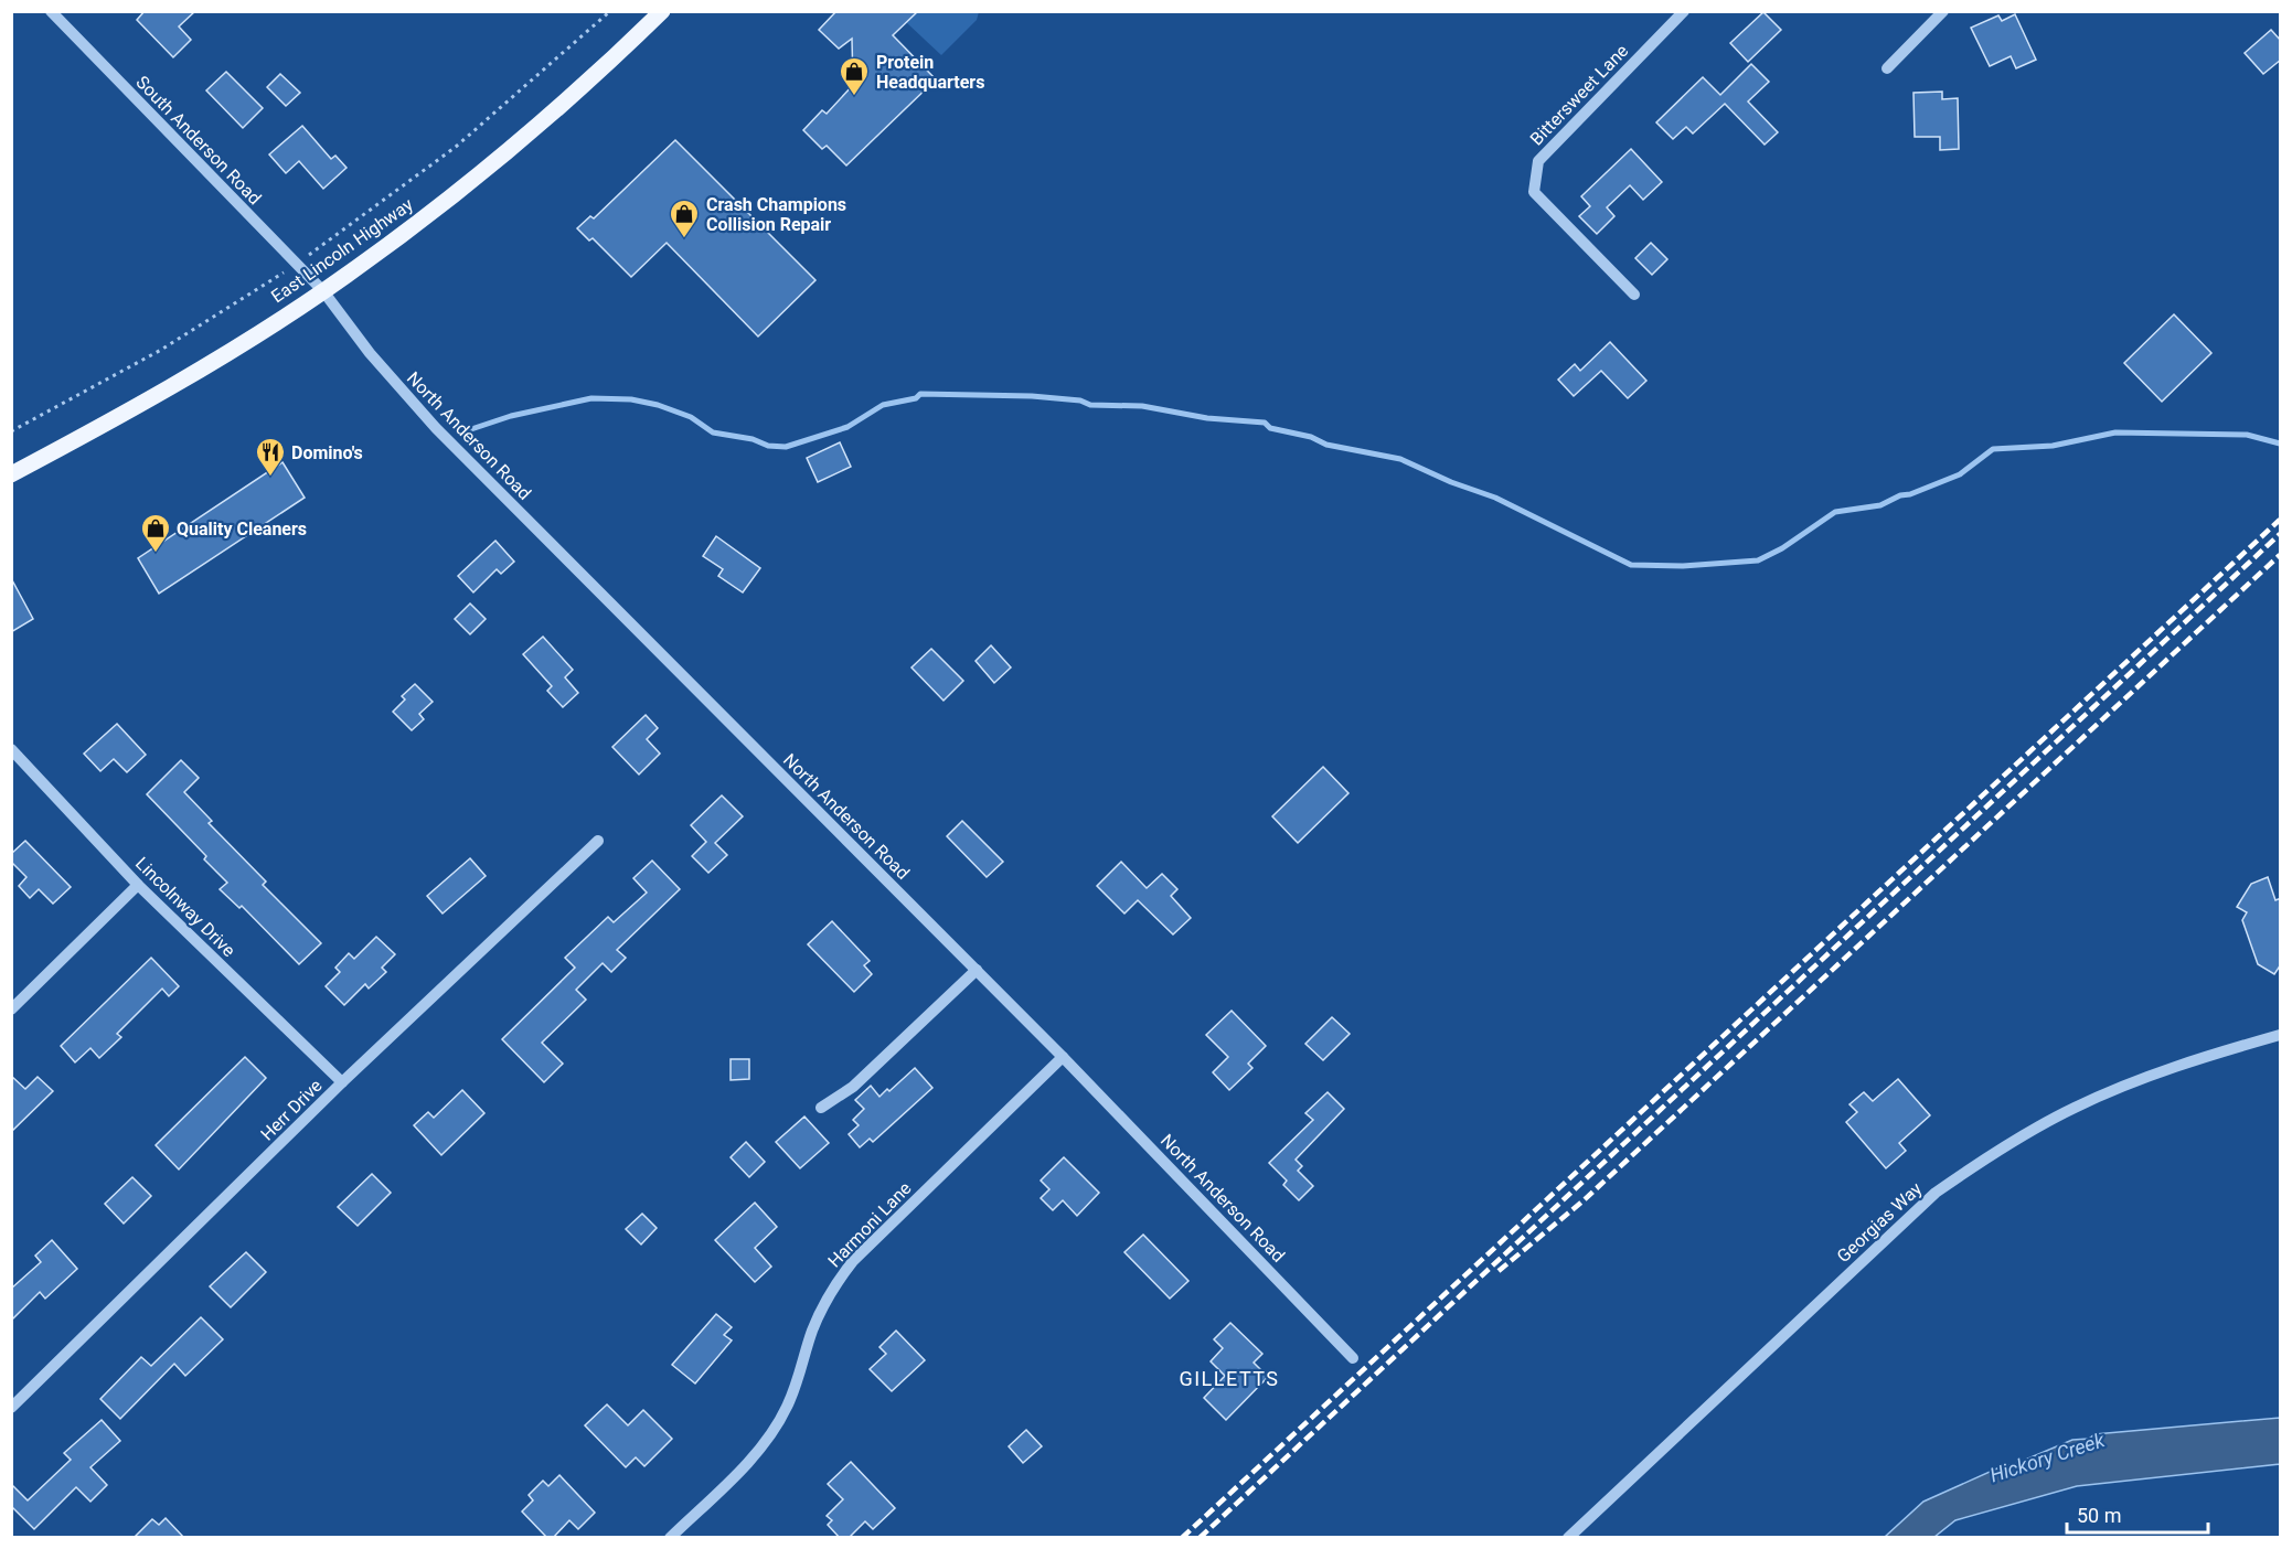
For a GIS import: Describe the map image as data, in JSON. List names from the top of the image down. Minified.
{"streets":{"main road":["East Lincoln Highway"],"street":["Bittersweet Lane","South Anderson Road","North Anderson Road","Lincolnway Drive","Herr Drive","Georgias Way","Harmoni Lane"]},"crossings":[["South Anderson Road","East Lincoln Highway"],["South Anderson Road","North Anderson Road"],["East Lincoln Highway","North Anderson Road"],["North Anderson Road","Harmoni Lane"],["Lincolnway Drive","Herr Drive"]],"districts":["GILLETTS"],"water":["Hickory Creek"],"places":{"shop":["Protein Headquarters","Crash Champions Collision Repair","Quality Cleaners"],"restaurant":["Domino's"]},"scale_bar":"50 m"}
